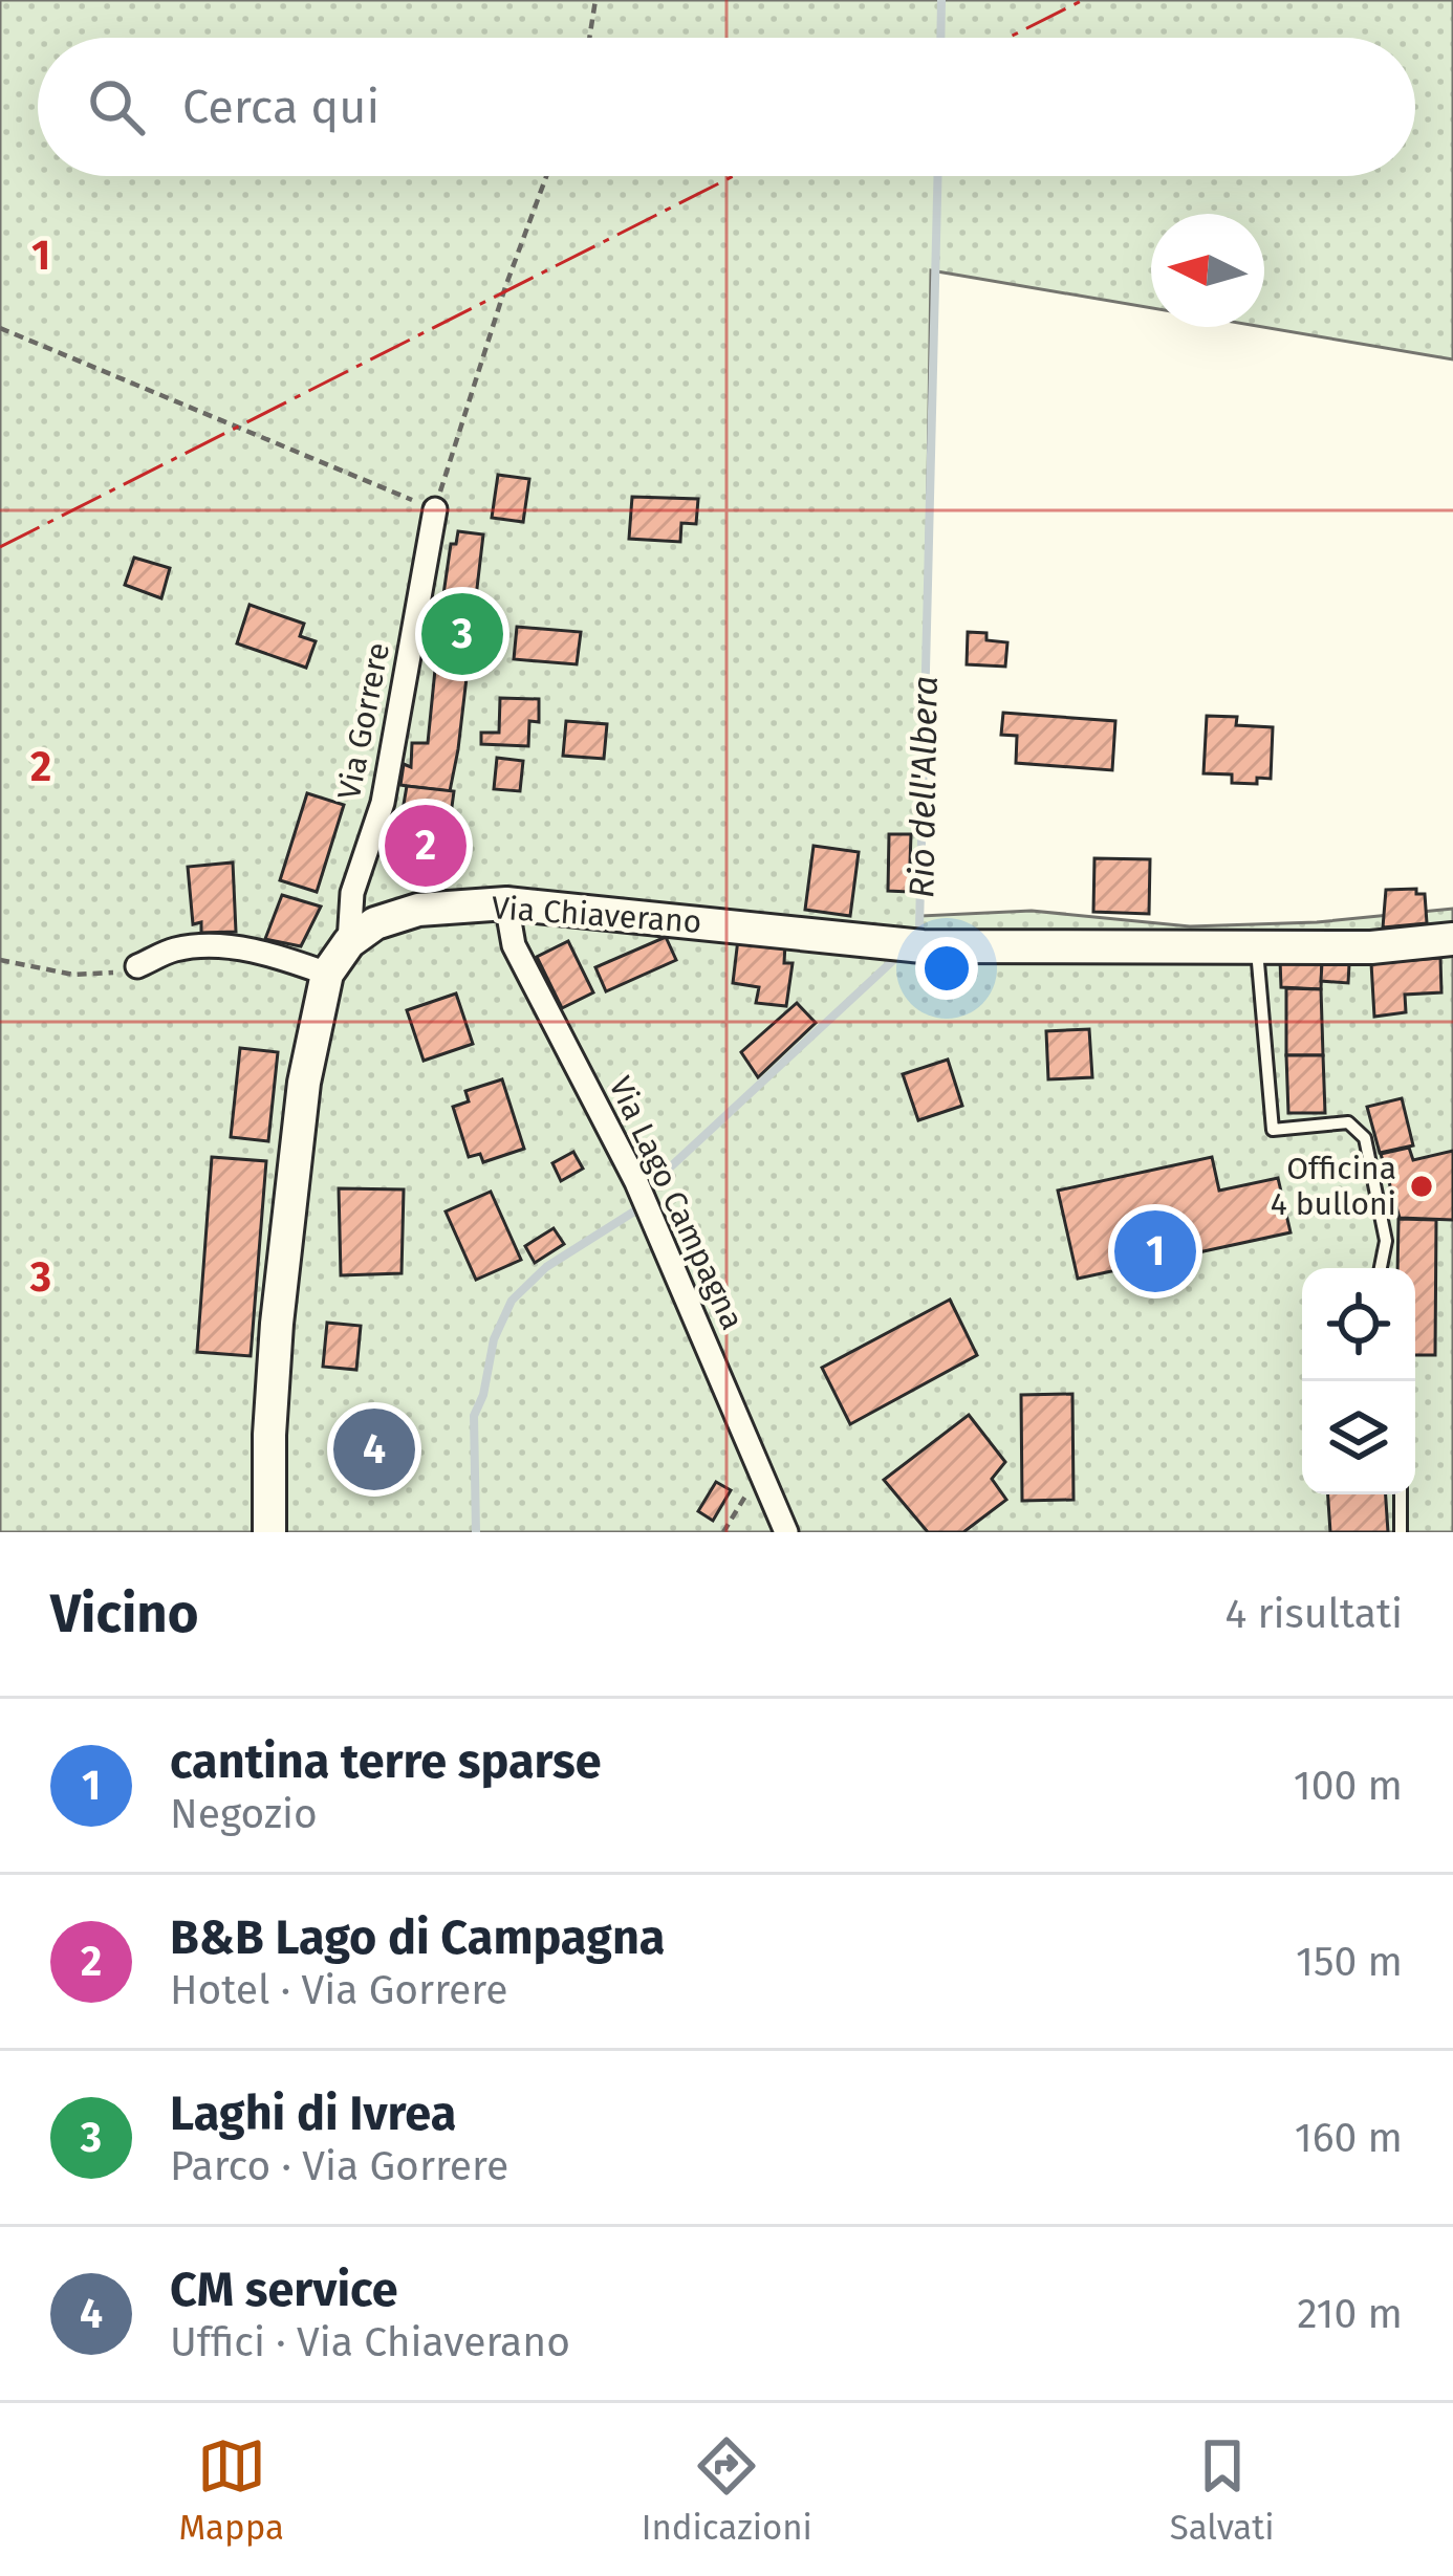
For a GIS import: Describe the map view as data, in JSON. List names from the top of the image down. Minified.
{"streets":{"street":["Via Gorrere","Via Chiaverano","Via Lago Campagna"]},"crossings":[["Via Gorrere","Via Chiaverano"],["Via Chiaverano","Via Lago Campagna"]],"water":["Rio dell'Albera"],"places":["Officina 4 bulloni"],"north":"left","page":{"search":"Cerca qui","pins":["3","2","1","4"],"heading":["Vicino","4 risultati"],"list":[{"mark":"1","name":"cantina terre sparse","note":"Negozio","value":"100 m"},{"mark":"2","name":"B&B Lago di Campagna","note":"Hotel · Via Gorrere","value":"150 m"},{"mark":"3","name":"Laghi di Ivrea","note":"Parco · Via Gorrere","value":"160 m"},{"mark":"4","name":"CM service","note":"Uffici · Via Chiaverano","value":"210 m"}],"nav":["Mappa","Indicazioni","Salvati"]},"grid":{"rows":["1","2","3"]}}
